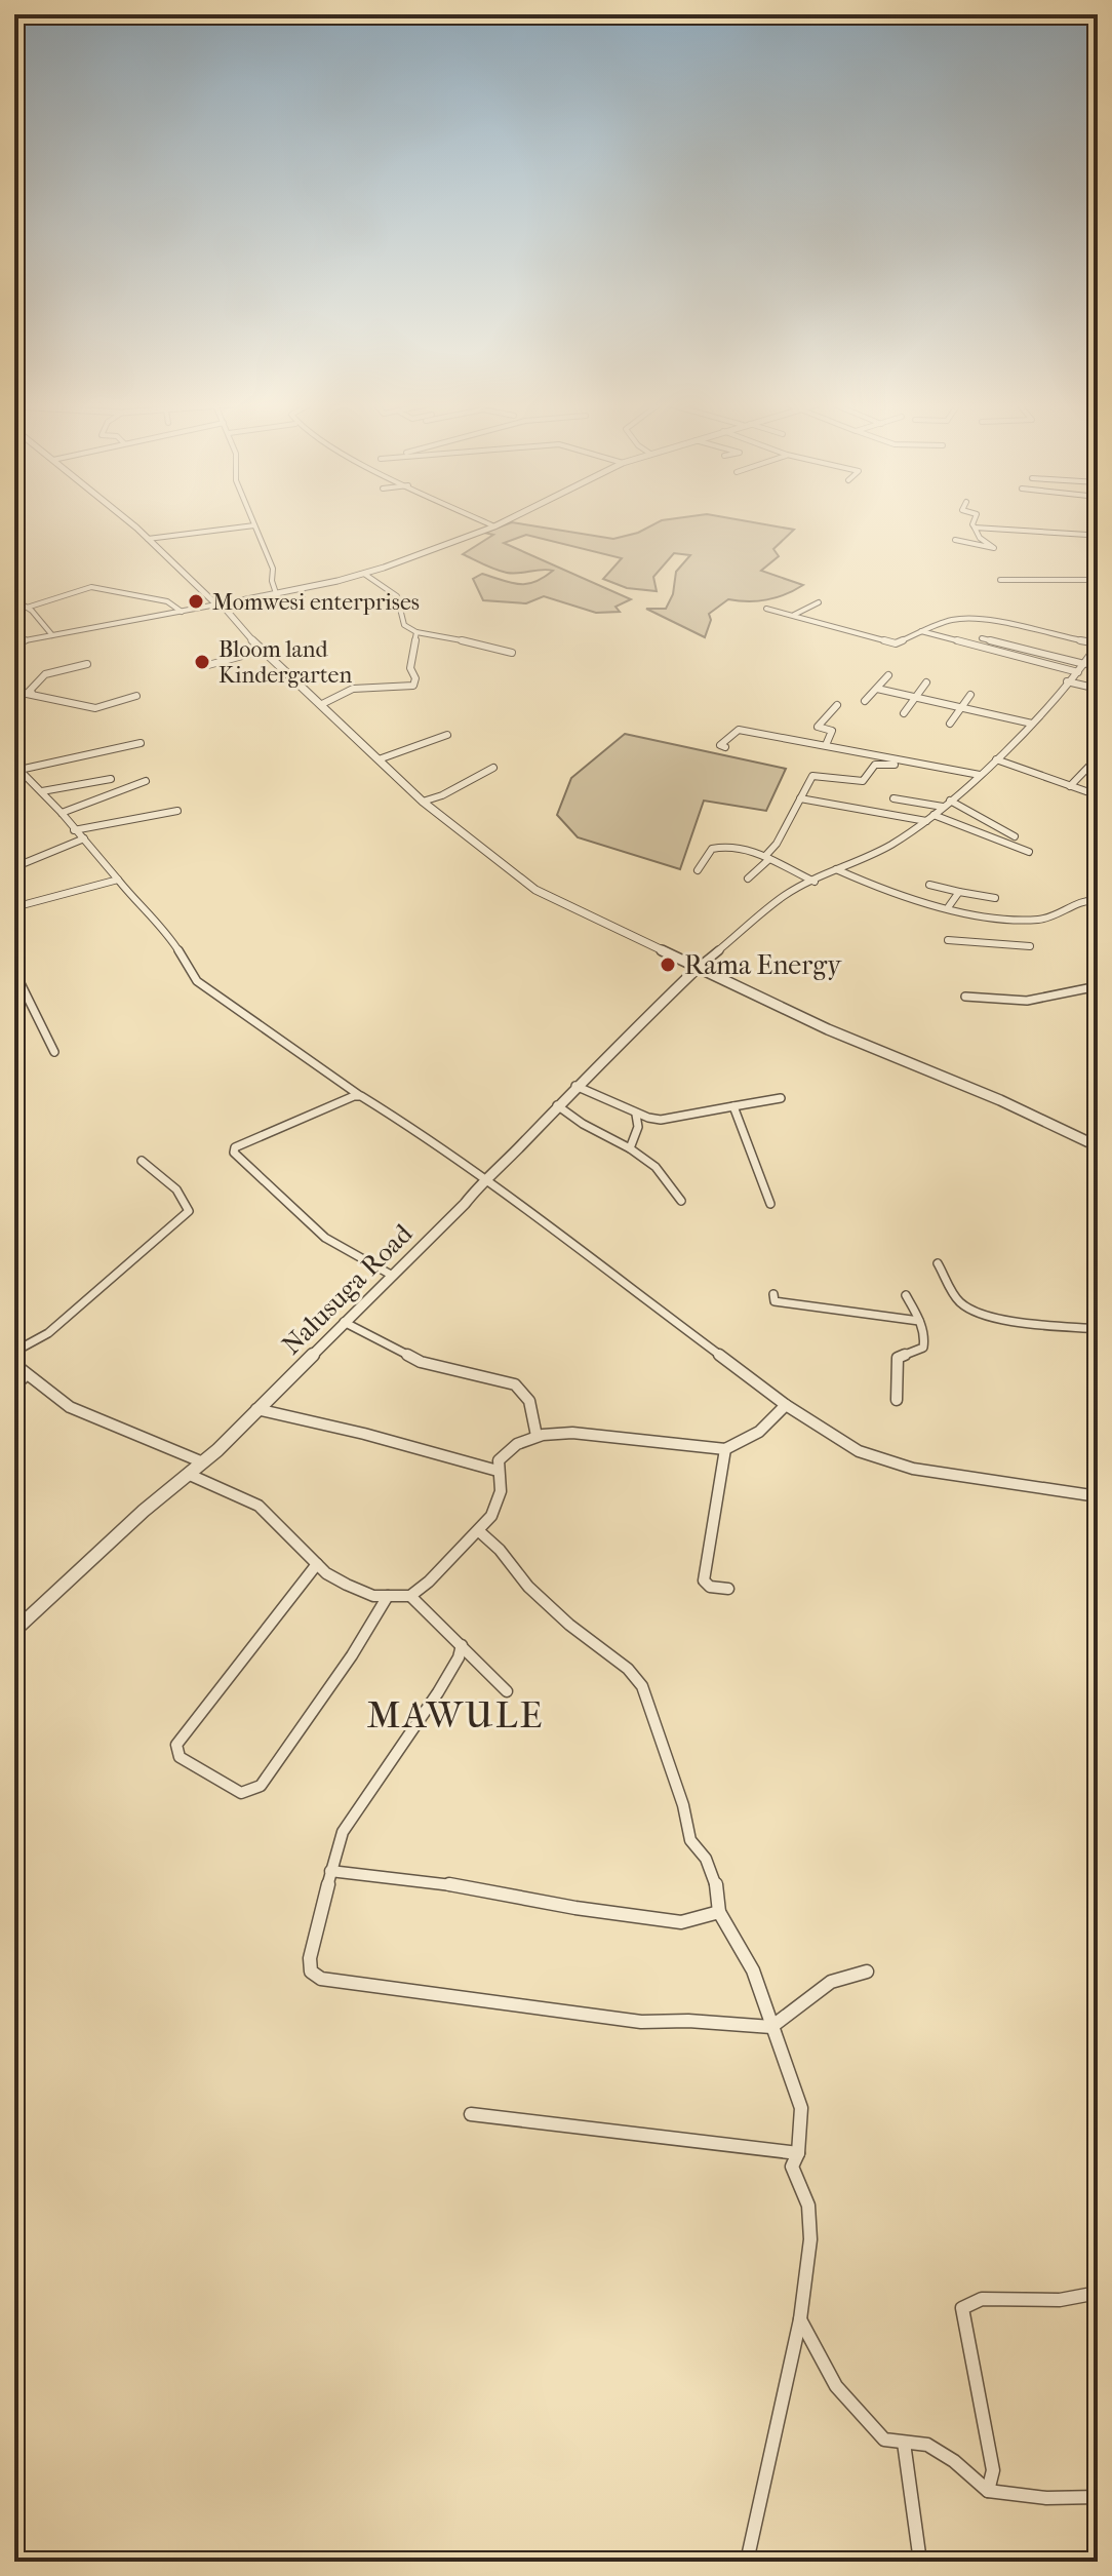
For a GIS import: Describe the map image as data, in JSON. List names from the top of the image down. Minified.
{"streets":{"street":["Nalusuga Road"]},"districts":["MAWULE"],"places":["Momwesi enterprises","Bloom land Kindergarten","Rama Energy"]}
